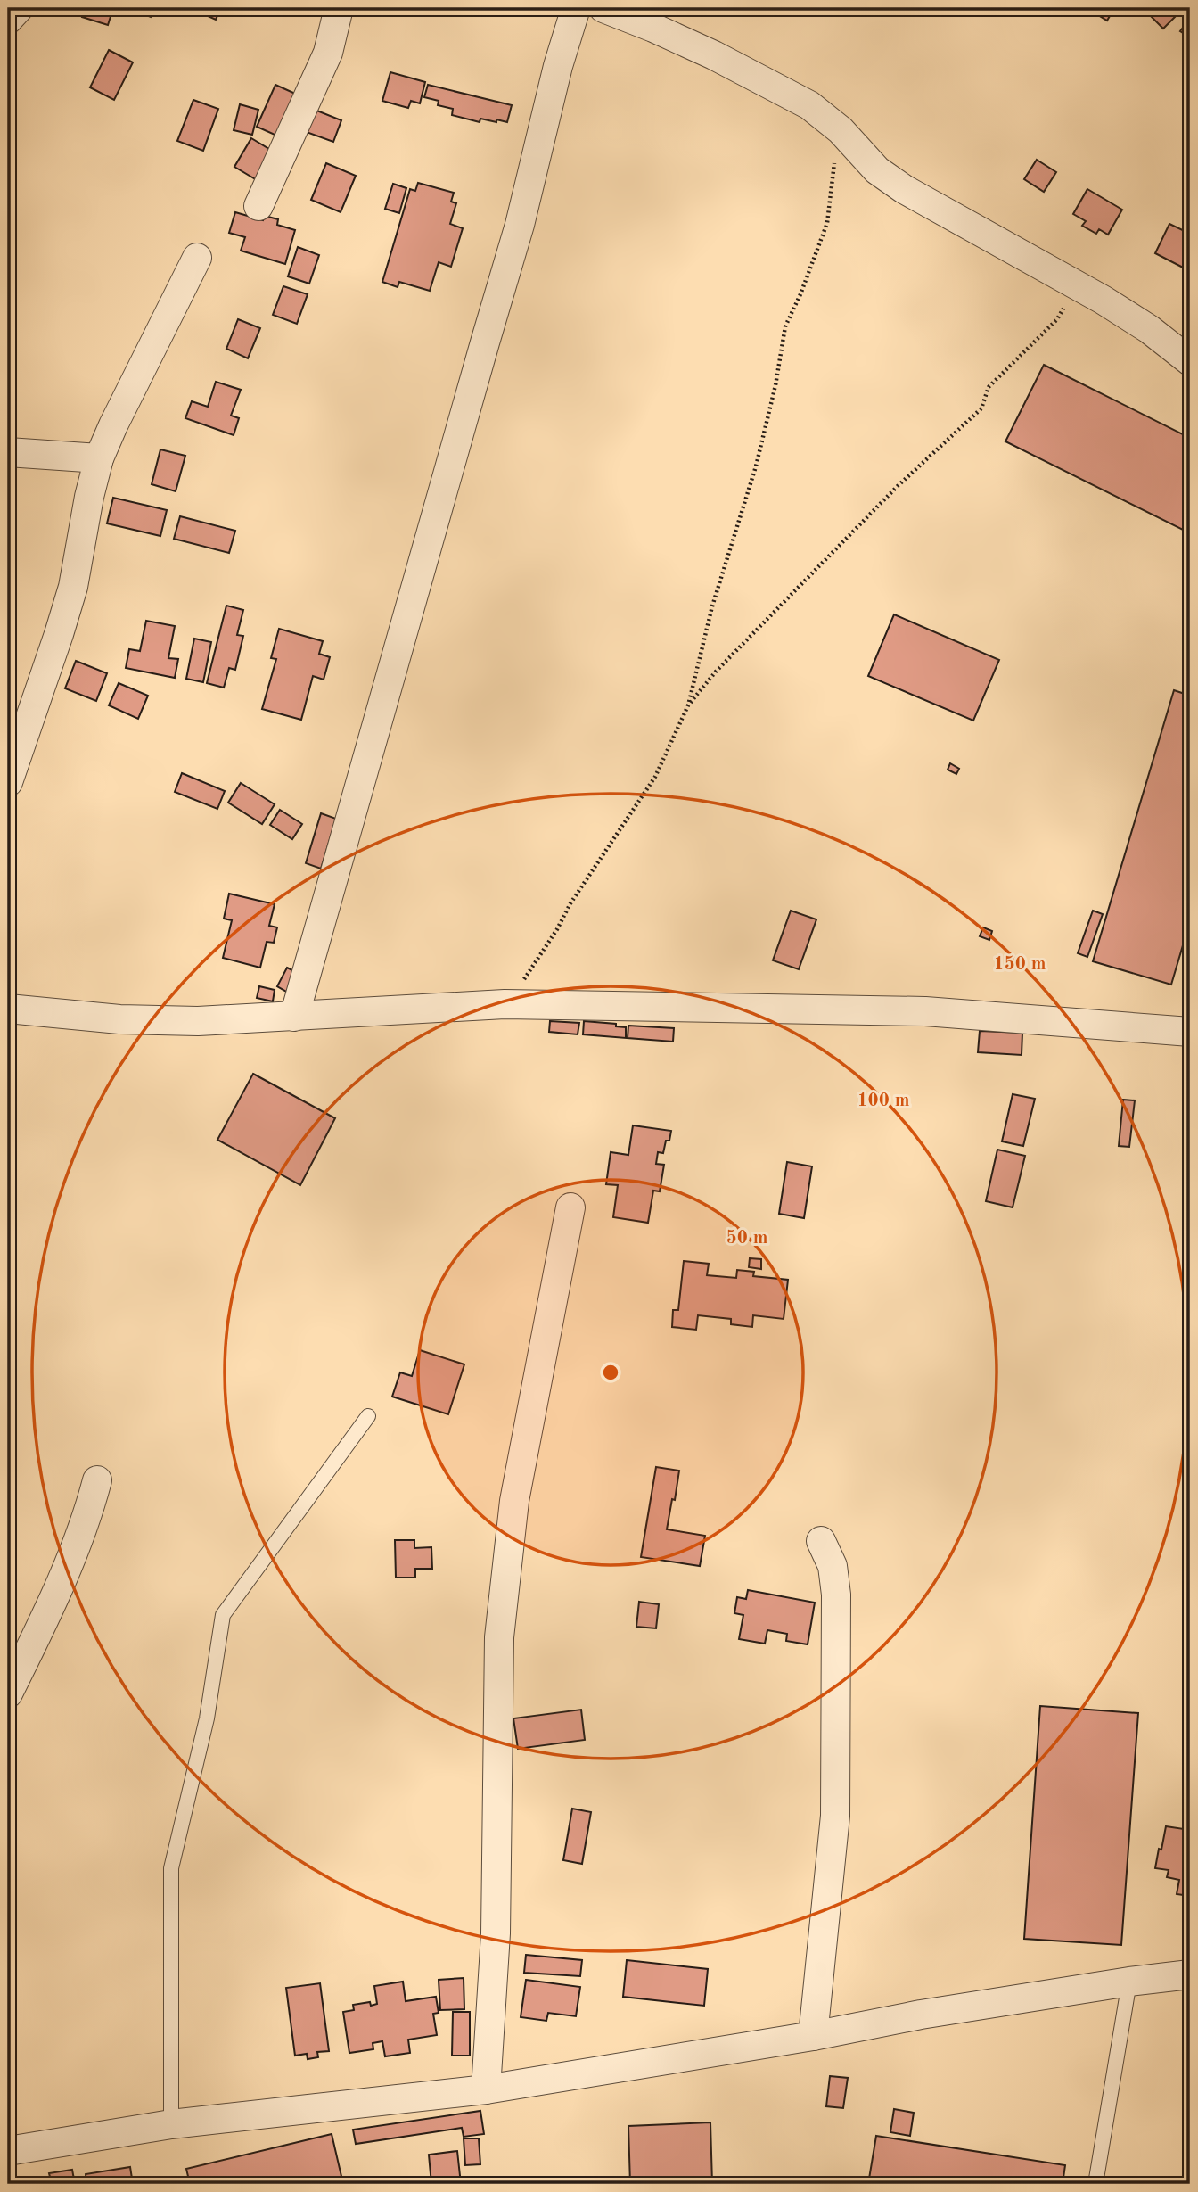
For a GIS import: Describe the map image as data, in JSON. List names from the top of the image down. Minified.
{"rings":["150 m","100 m","50 m"]}
